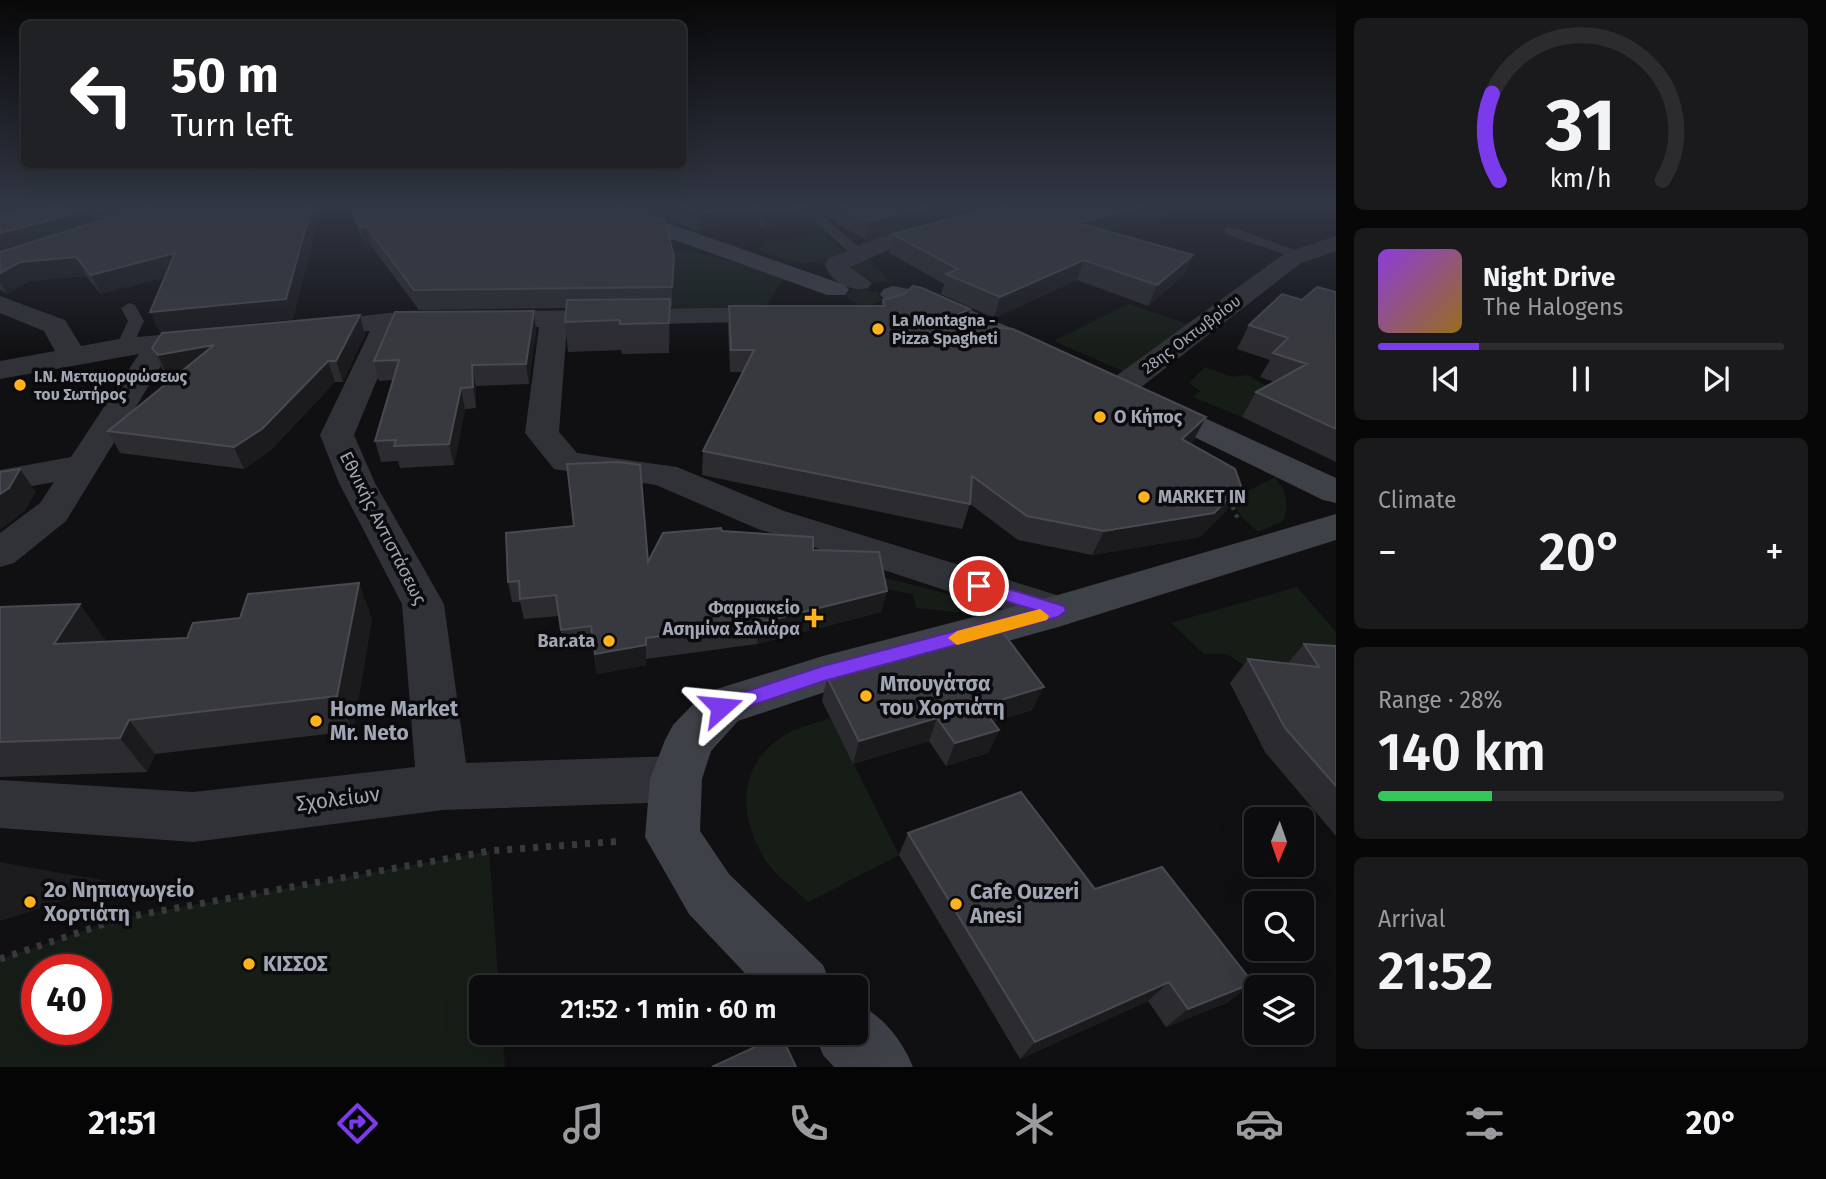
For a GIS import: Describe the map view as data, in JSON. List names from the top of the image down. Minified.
{"streets":{"street":["28ης Οκτωβρίου","Εθνικής Αντιστάσεως","Σχολείων"]},"crossings":[["Εθνικής Αντιστάσεως","Σχολείων"]],"places":{"other":["La Montagna - Pizza Spagheti","I.N. Μεταμορφώσεως του Σωτήρος","Ο Κήπος","MARKET IN","Bar.ata","Μπουγάτσα του Χορτιάτη","Home Market Mr. Neto","2ο Νηπιαγωγείο Χορτιάτη","Cafe Ouzeri Anesi","ΚΙΣΣΟΣ"],"health":["Φαρμακείο Ασημίνα Σαλιάρα"]},"north":"bottom","page":{"turn":["50 m","Turn left"],"song":["Night Drive","The Halogens"],"tile":["Climate",["Range · 28%","140 km"],["Arrival","21:52"]],"heat":["−","20°","+"],"limit":"40","trip":"21:52 · 1 min · 60 m","tabs":["21:51","20°"],"gauge":["31","km/h"]}}
